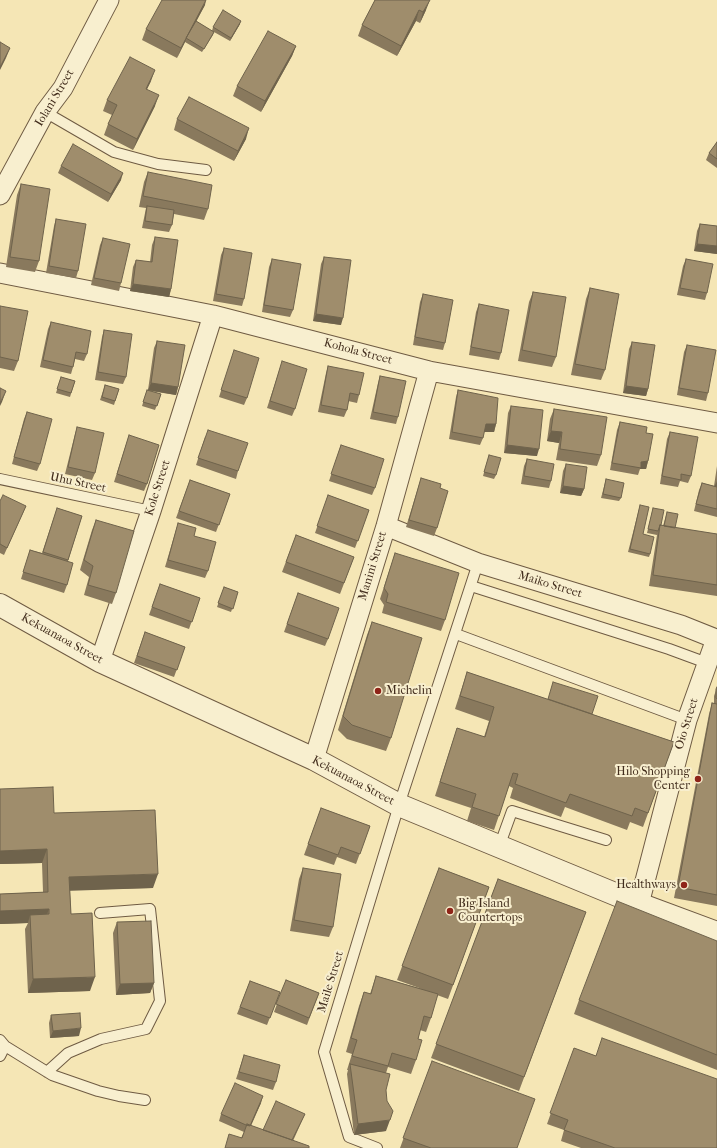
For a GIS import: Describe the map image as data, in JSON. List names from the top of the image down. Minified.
{"streets":{"street":["Iolani Street","Kohola Street","Kole Street","Manini Street","Maiko Street","Kekuanaoa Street","Oio Street"],"lane":["Uhu Street","Maile Street"]},"crossings":[["Kohola Street","Kole Street"],["Kohola Street","Manini Street"],["Uhu Street","Kole Street"],["Kole Street","Kekuanaoa Street"],["Manini Street","Maiko Street"],["Manini Street","Kekuanaoa Street"],["Maiko Street","Oio Street"],["Kekuanaoa Street","Oio Street"],["Kekuanaoa Street","Maile Street"]],"places":["Michelin","Hilo Shopping Center","Healthways","Big Island Countertops"]}
